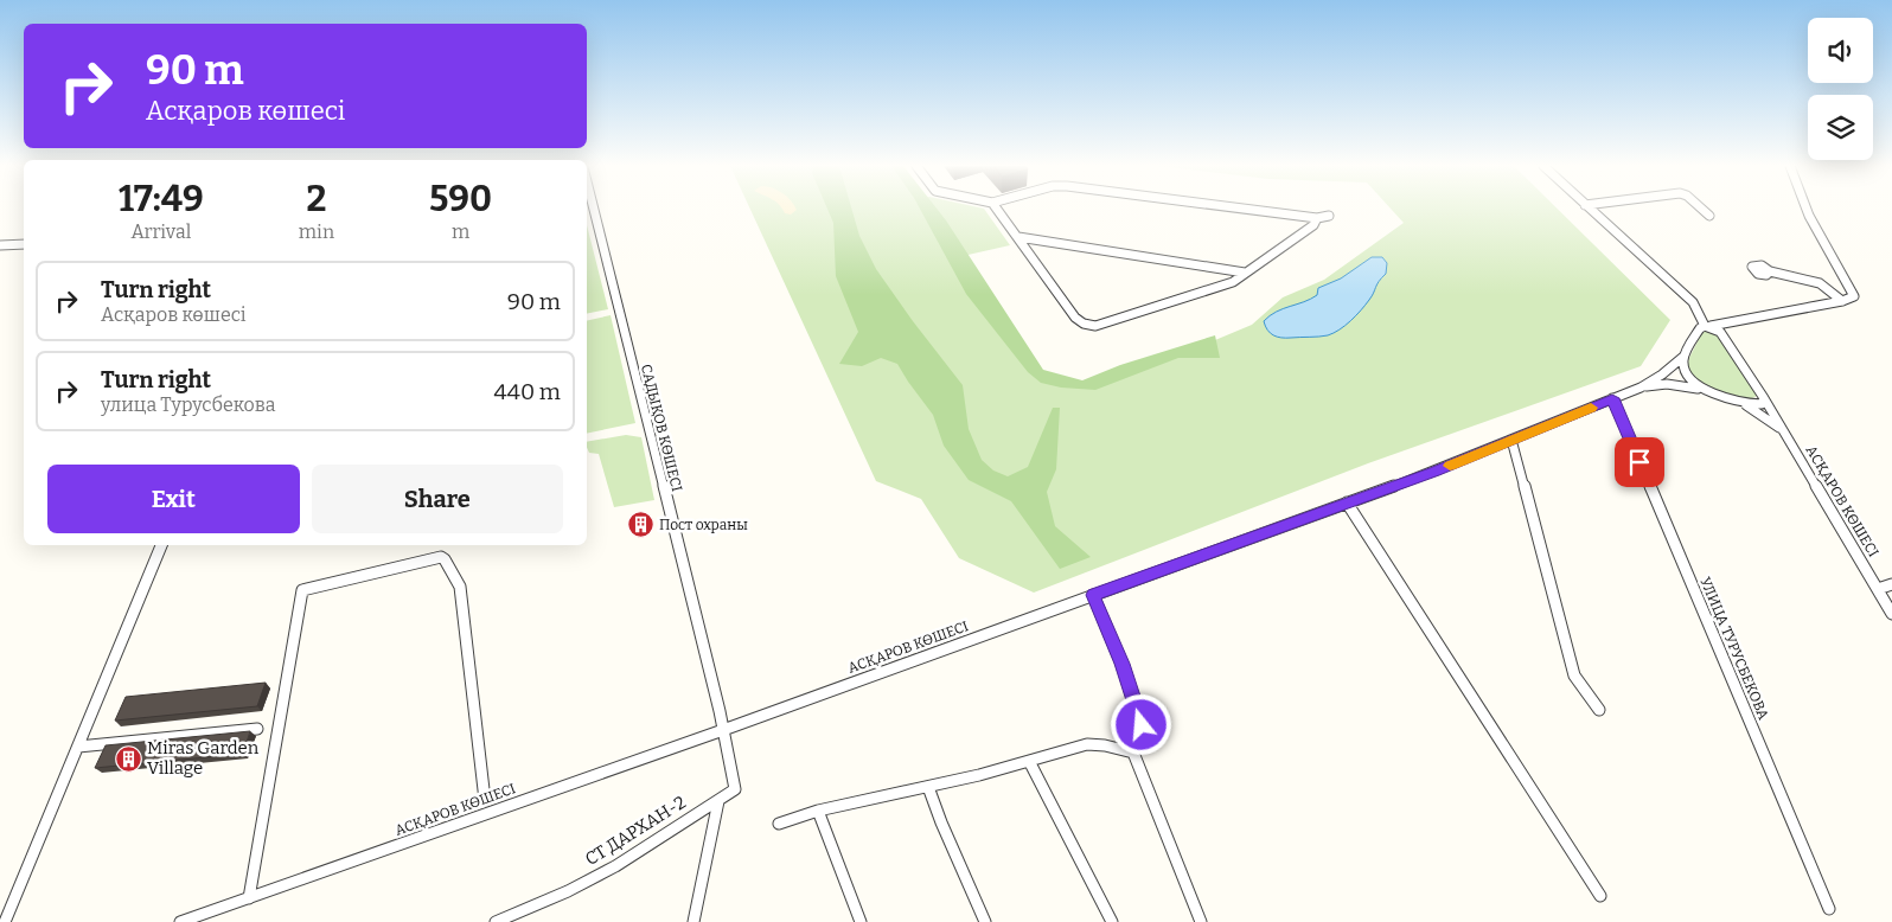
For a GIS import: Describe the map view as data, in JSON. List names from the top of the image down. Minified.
{"streets":{"street":["САДЫҚОВ КӨШЕСІ","АСҚАРОВ КӨШЕСІ","УЛИЦА ТУРУСБЕКОВА","СТ ДАРХАН-2"]},"crossings":[["САДЫҚОВ КӨШЕСІ","АСҚАРОВ КӨШЕСІ"],["САДЫҚОВ КӨШЕСІ","СТ ДАРХАН-2"],["АСҚАРОВ КӨШЕСІ","УЛИЦА ТУРУСБЕКОВА"],["АСҚАРОВ КӨШЕСІ","СТ ДАРХАН-2"]],"places":{"building":["Пост охраны","Miras Garden Village"]},"page":{"turn":["90 m","Асқаров көшесі"],"eta":["17:49","Arrival","2","min","590","m"],"list":[{"name":"Turn right","note":"Асқаров көшесі","value":"90 m"},{"name":"Turn right","note":"улица Турусбекова","value":"440 m"}],"buttons":["Exit","Share"]}}
